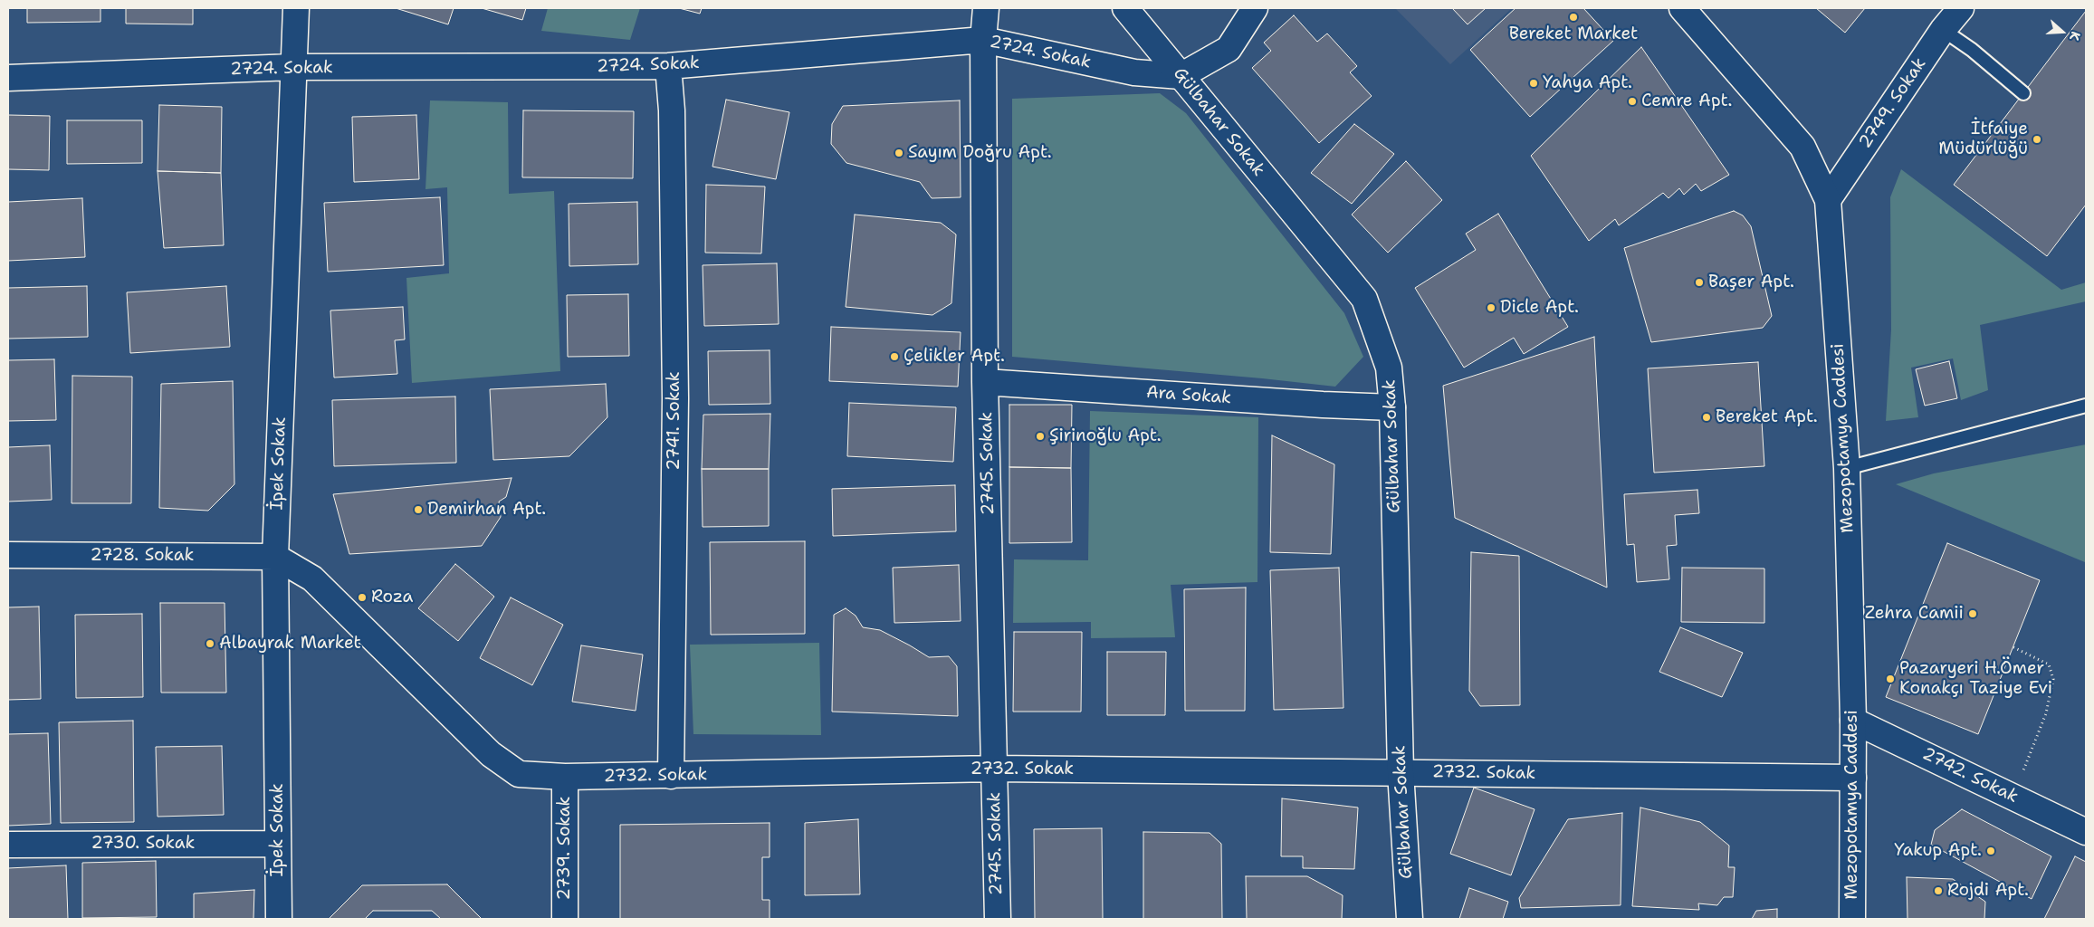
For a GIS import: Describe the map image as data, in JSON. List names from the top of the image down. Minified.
{"streets":{"street":["2724. Sokak","2749. Sokak","Gülbahar Sokak","Ara Sokak","2741. Sokak","Mezopotamya Caddesi","İpek Sokak","2745. Sokak","2728. Sokak","2732. Sokak","2742. Sokak","2730. Sokak","2739. Sokak"]},"crossings":[["2724. Sokak","Gülbahar Sokak"],["2724. Sokak","2741. Sokak"],["2724. Sokak","İpek Sokak"],["2724. Sokak","2745. Sokak"],["2749. Sokak","Mezopotamya Caddesi"],["Gülbahar Sokak","Ara Sokak"],["Gülbahar Sokak","2732. Sokak"],["Ara Sokak","2745. Sokak"],["2741. Sokak","2732. Sokak"],["Mezopotamya Caddesi","2732. Sokak"],["Mezopotamya Caddesi","2742. Sokak"],["İpek Sokak","2728. Sokak"],["İpek Sokak","2732. Sokak"],["İpek Sokak","2730. Sokak"],["2745. Sokak","2732. Sokak"],["2728. Sokak","2732. Sokak"],["2732. Sokak","2739. Sokak"]],"places":["Bereket Market","Yahya Apt.","Cemre Apt.","İtfaiye Müdürlüğü","Sayım Doğru Apt.","Başer Apt.","Dicle Apt.","Çelikler Apt.","Bereket Apt.","Şirinoğlu Apt.","Demirhan Apt.","Roza","Zehra Camii","Albayrak Market","Pazaryeri H.Ömer Konakçı Taziye Evi","Yakup Apt.","Rojdi Apt."],"north":"right"}
